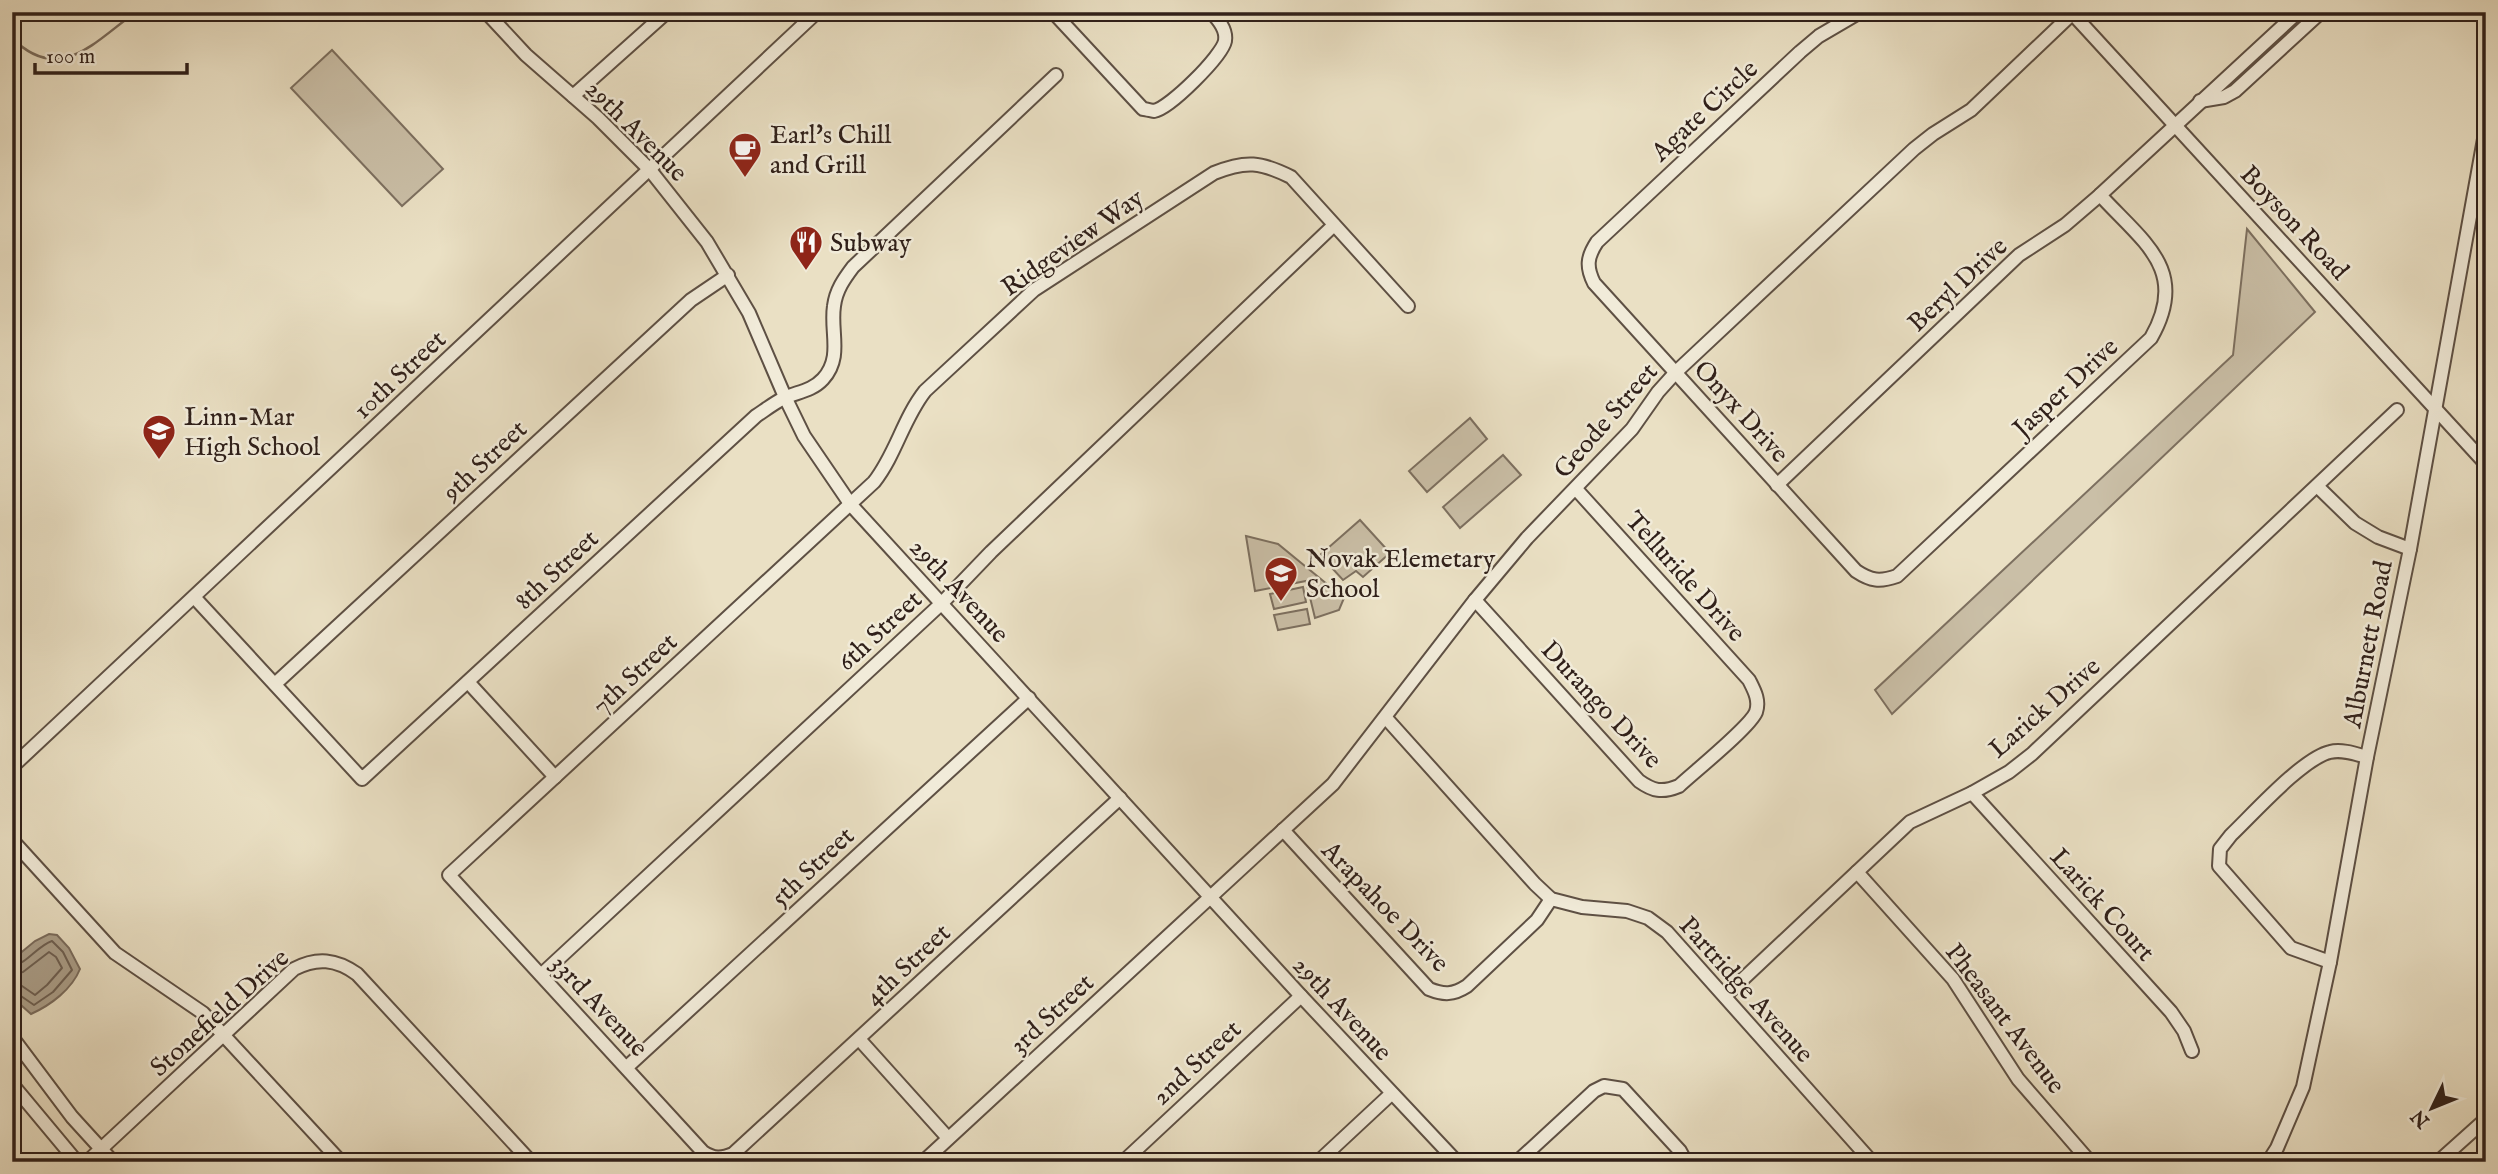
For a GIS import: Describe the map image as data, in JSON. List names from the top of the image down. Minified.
{"streets":{"street":["Agate Circle","29th Avenue","Boyson Road","Ridgeview Way","Beryl Drive","10th Street","Jasper Drive","Onyx Drive","Geode Street","9th Street","8th Street","Telluride Drive","6th Street","Alburnett Road","7th Street","Durango Drive","Larick Drive","5th Street","Larick Court","Arapahoe Drive","4th Street","Partridge Avenue","33rd Avenue","Stonefield Drive","3rd Street","Pheasant Avenue","2nd Street"]},"crossings":[["Agate Circle","Onyx Drive"],["29th Avenue","Ridgeview Way"],["29th Avenue","10th Street"],["29th Avenue","Geode Street"],["29th Avenue","9th Street"],["29th Avenue","8th Street"],["29th Avenue","6th Street"],["29th Avenue","7th Street"],["29th Avenue","5th Street"],["29th Avenue","4th Street"],["29th Avenue","3rd Street"],["29th Avenue","2nd Street"],["Boyson Road","Beryl Drive"],["Boyson Road","Geode Street"],["Boyson Road","Alburnett Road"],["Ridgeview Way","6th Street"],["Ridgeview Way","7th Street"],["Beryl Drive","Jasper Drive"],["Beryl Drive","Onyx Drive"],["Jasper Drive","Onyx Drive"],["Onyx Drive","Geode Street"],["Geode Street","Telluride Drive"],["Geode Street","Durango Drive"],["Geode Street","Arapahoe Drive"],["Geode Street","3rd Street"],["9th Street","8th Street"],["Telluride Drive","Durango Drive"],["6th Street","33rd Avenue"],["7th Street","33rd Avenue"],["Larick Drive","Larick Court"],["Larick Drive","Partridge Avenue"],["Larick Drive","Pheasant Avenue"],["5th Street","33rd Avenue"],["Arapahoe Drive","Partridge Avenue"],["4th Street","33rd Avenue"]],"places":{"cafe":["Earl's Chill and Grill"],"restaurant":["Subway"],"school or university":["Linn-Mar High School","Novak Elemetary School"]},"scale_bar":"100 m","north":"bottom left"}
